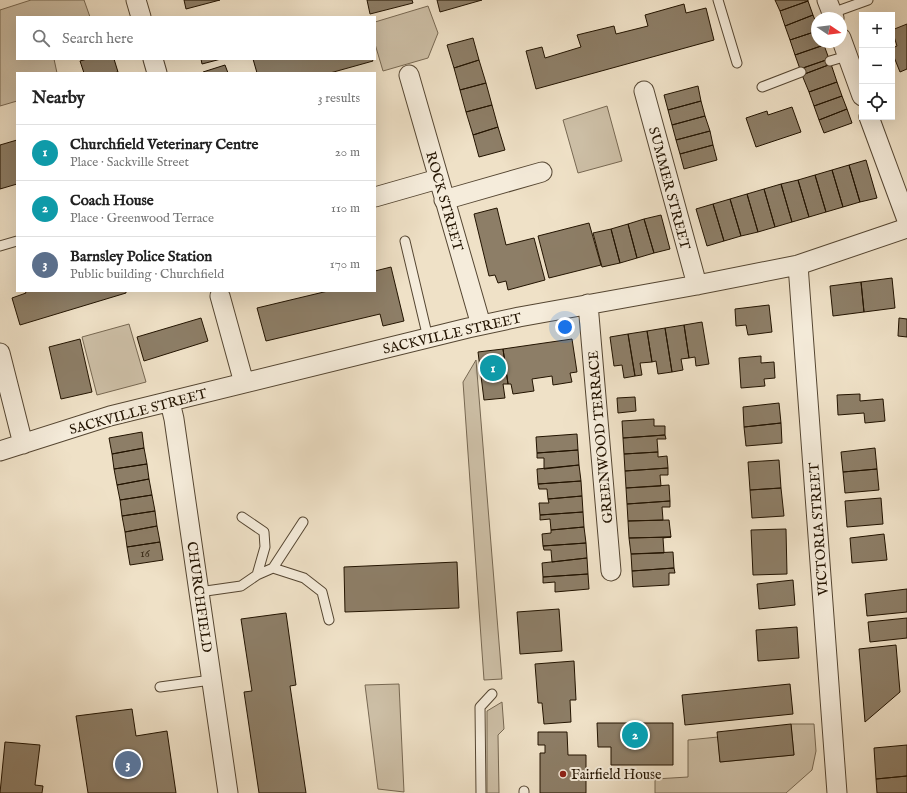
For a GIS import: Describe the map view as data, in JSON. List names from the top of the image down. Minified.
{"streets":{"street":["SUMMER STREET","ROCK STREET","SACKVILLE STREET","GREENWOOD TERRACE","VICTORIA STREET","CHURCHFIELD"]},"crossings":[["SUMMER STREET","SACKVILLE STREET"],["ROCK STREET","SACKVILLE STREET"],["SACKVILLE STREET","GREENWOOD TERRACE"],["SACKVILLE STREET","VICTORIA STREET"],["SACKVILLE STREET","CHURCHFIELD"]],"places":["Fairfield House"],"house_numbers":["16"],"north":"right","page":{"map_buttons":["+","−"],"search":"Search here","heading":["Nearby","3 results"],"list":[{"mark":"1","name":"Churchfield Veterinary Centre","note":"Place · Sackville Street","value":"20 m"},{"mark":"2","name":"Coach House","note":"Place · Greenwood Terrace","value":"110 m"},{"mark":"3","name":"Barnsley Police Station","note":"Public building · Churchfield","value":"170 m"}],"pins":["1","2","3"]}}
